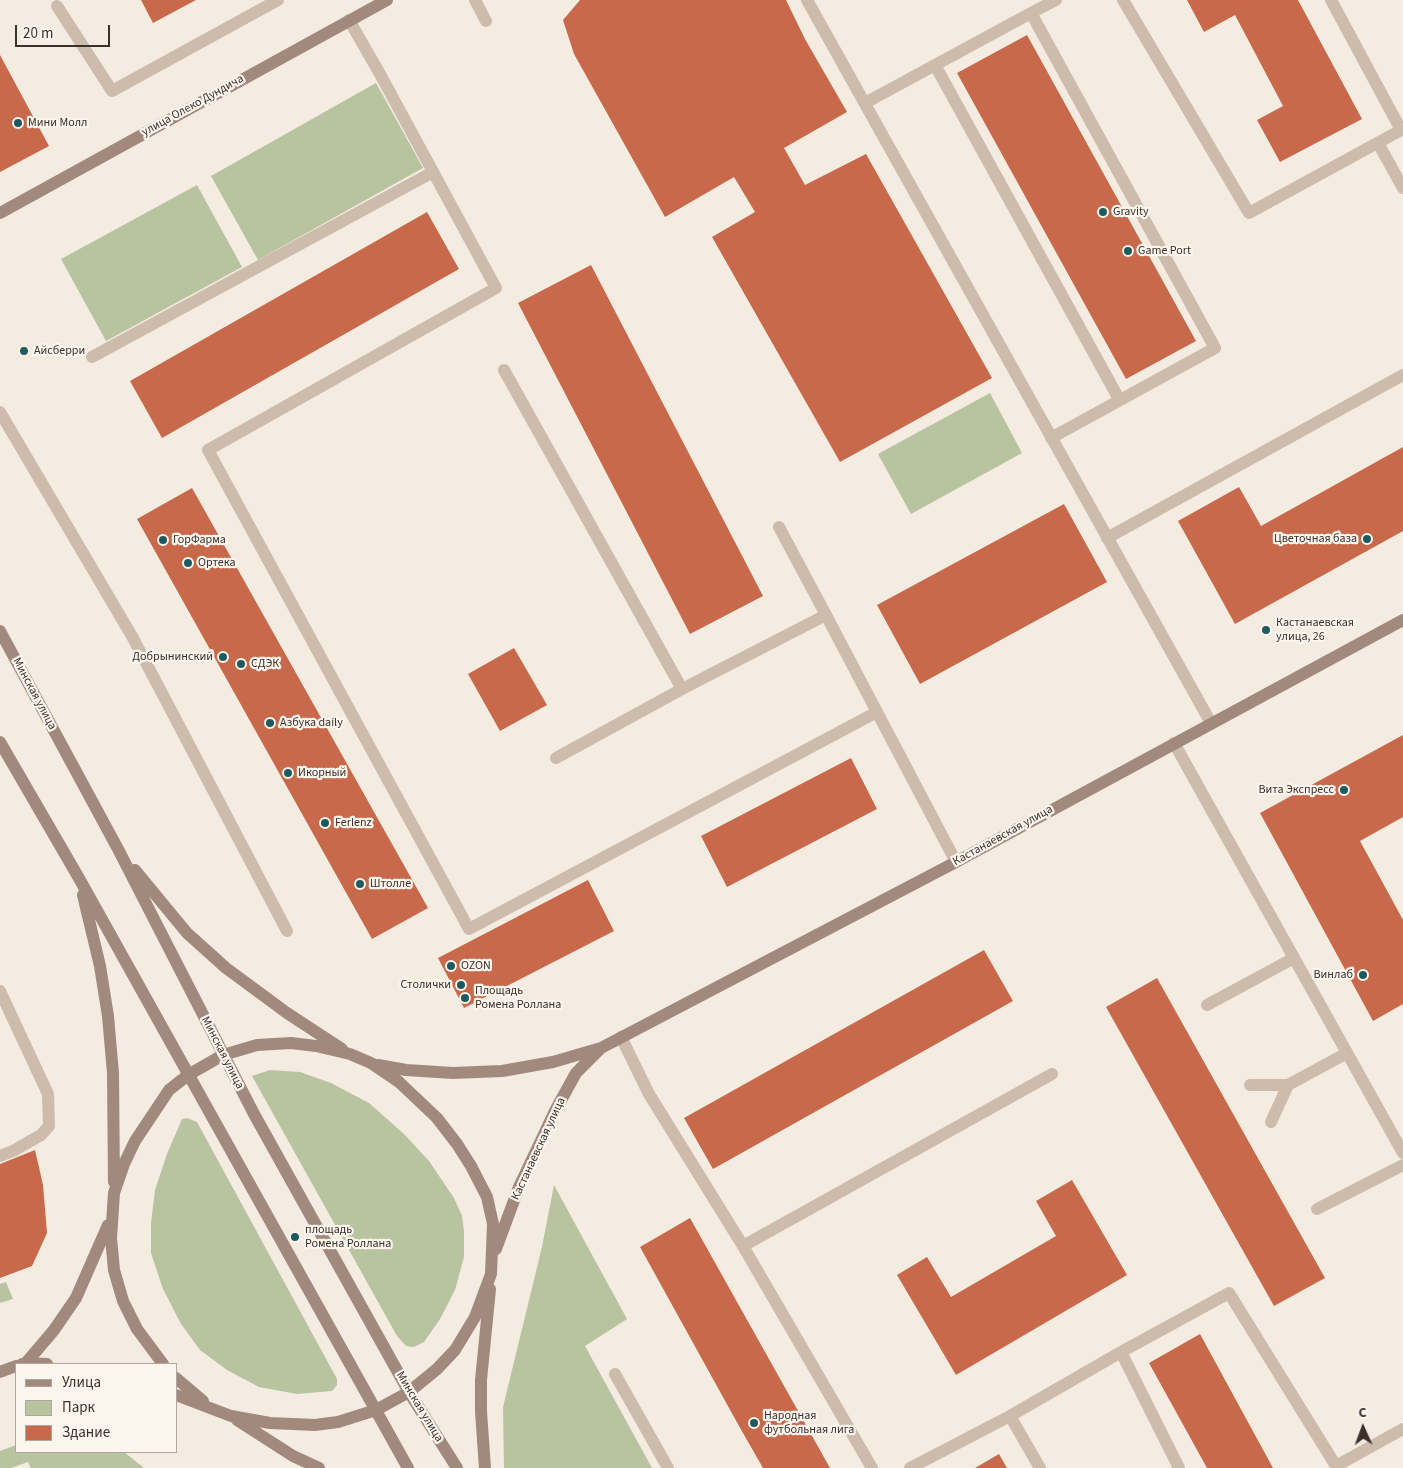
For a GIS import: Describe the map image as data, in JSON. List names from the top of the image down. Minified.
{"streets":{"street":["улица Олеко Дундича","Минская улица","Кастанаевская улица"]},"crossings":[["Минская улица","Кастанаевская улица"]],"places":["Мини Молл","Gravity","Game Port","Айсберри","Цветочная база","ГорФарма","Ортека","Кастанаевская улица, 26","Добрынинский","СДЭК","Азбука daily","Икорный","Вита Экспресс","Ferlenz","Штолле","OZON","Винлаб","Столички","Площадь Ромена Роллана","площадь Ромена Роллана","Народная футбольная лига"],"legend":["Улица","Парк","Здание"],"scale_bar":"20 m","north":"top"}
